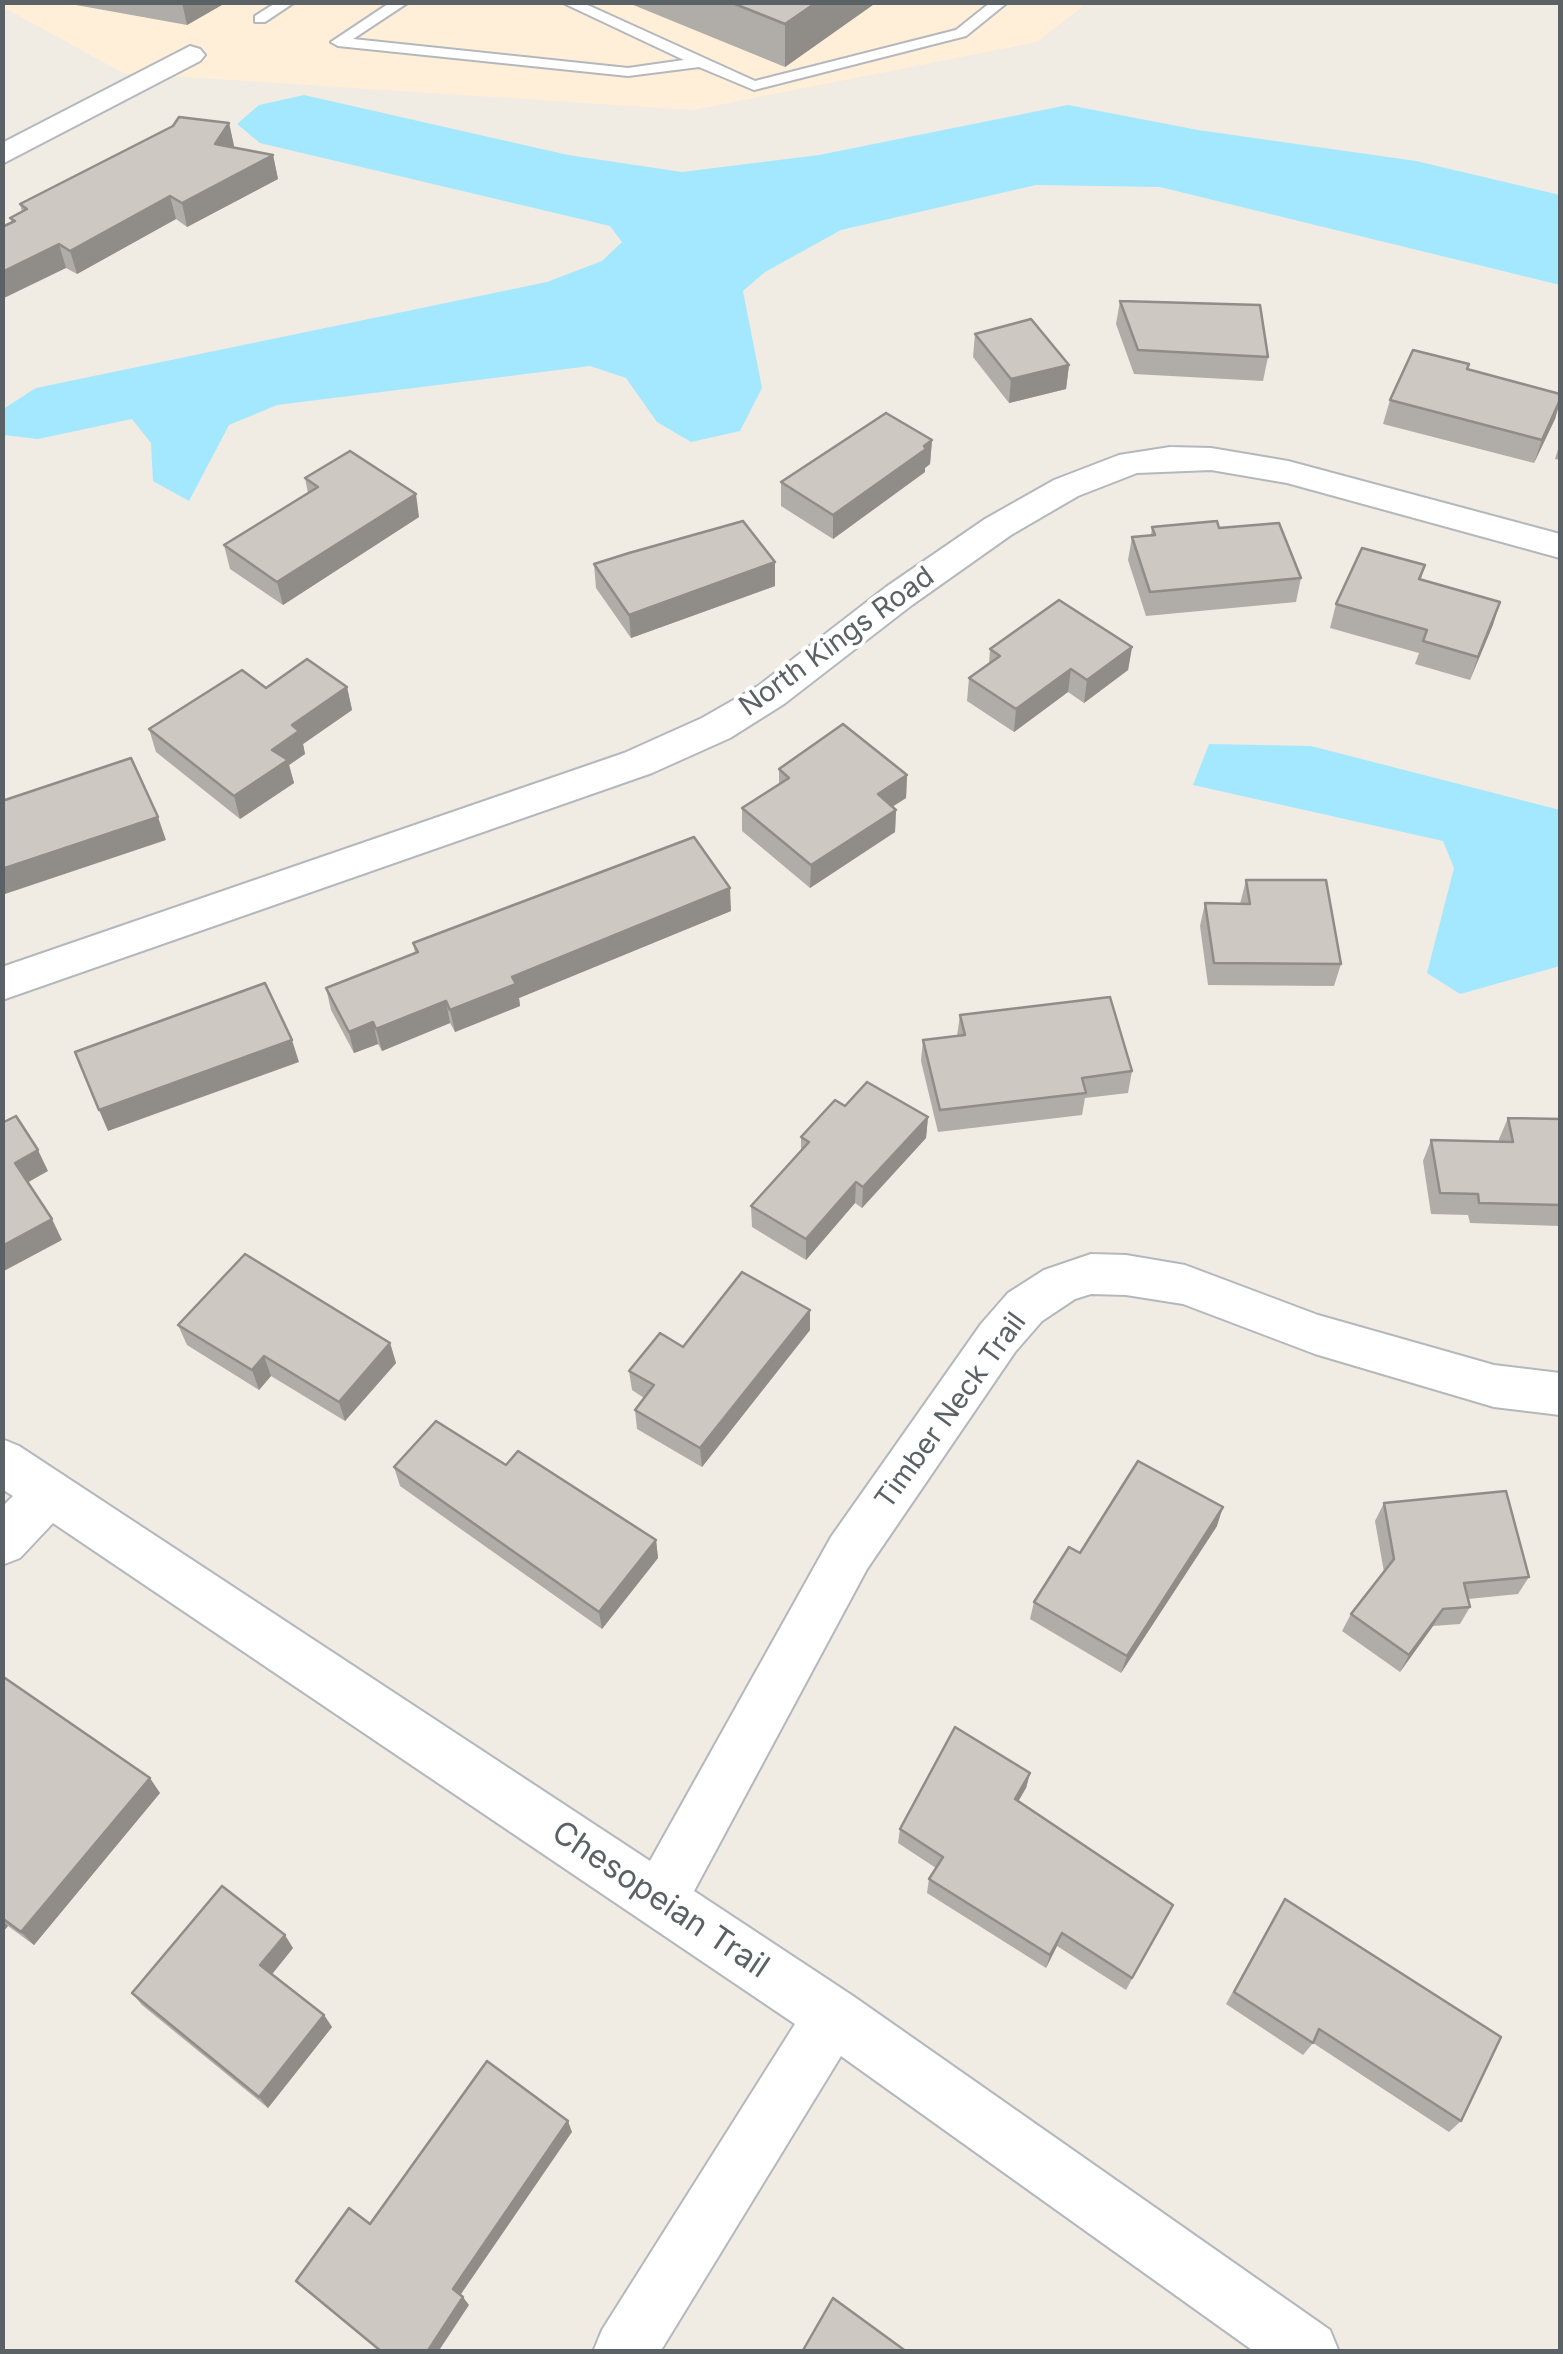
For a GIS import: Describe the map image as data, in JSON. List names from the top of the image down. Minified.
{"streets":{"street":["North Kings Road","Timber Neck Trail","Chesopeian Trail"]},"crossings":[["Timber Neck Trail","Chesopeian Trail"]]}
